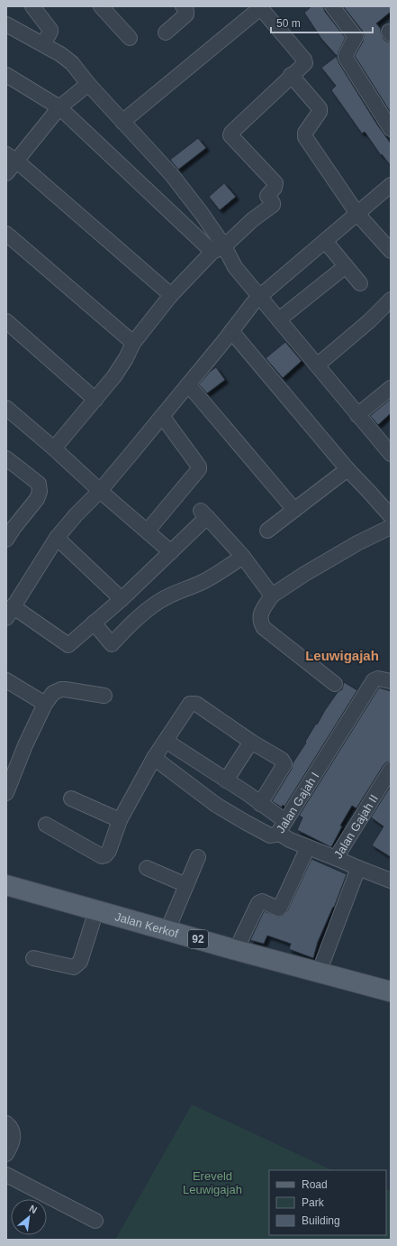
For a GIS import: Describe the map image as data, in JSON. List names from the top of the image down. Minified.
{"streets":{"main road":["Jalan Kerkof","92"],"street":["Jalan Gajah I","Jalan Gajah II"]},"crossings":[["Jalan Gajah II","Jalan Kerkof"]],"districts":["Leuwigajah"],"parks":["Ereveld Leuwigajah"],"legend":["Road","Park","Building"],"scale_bar":"50 m","north":"top right"}
